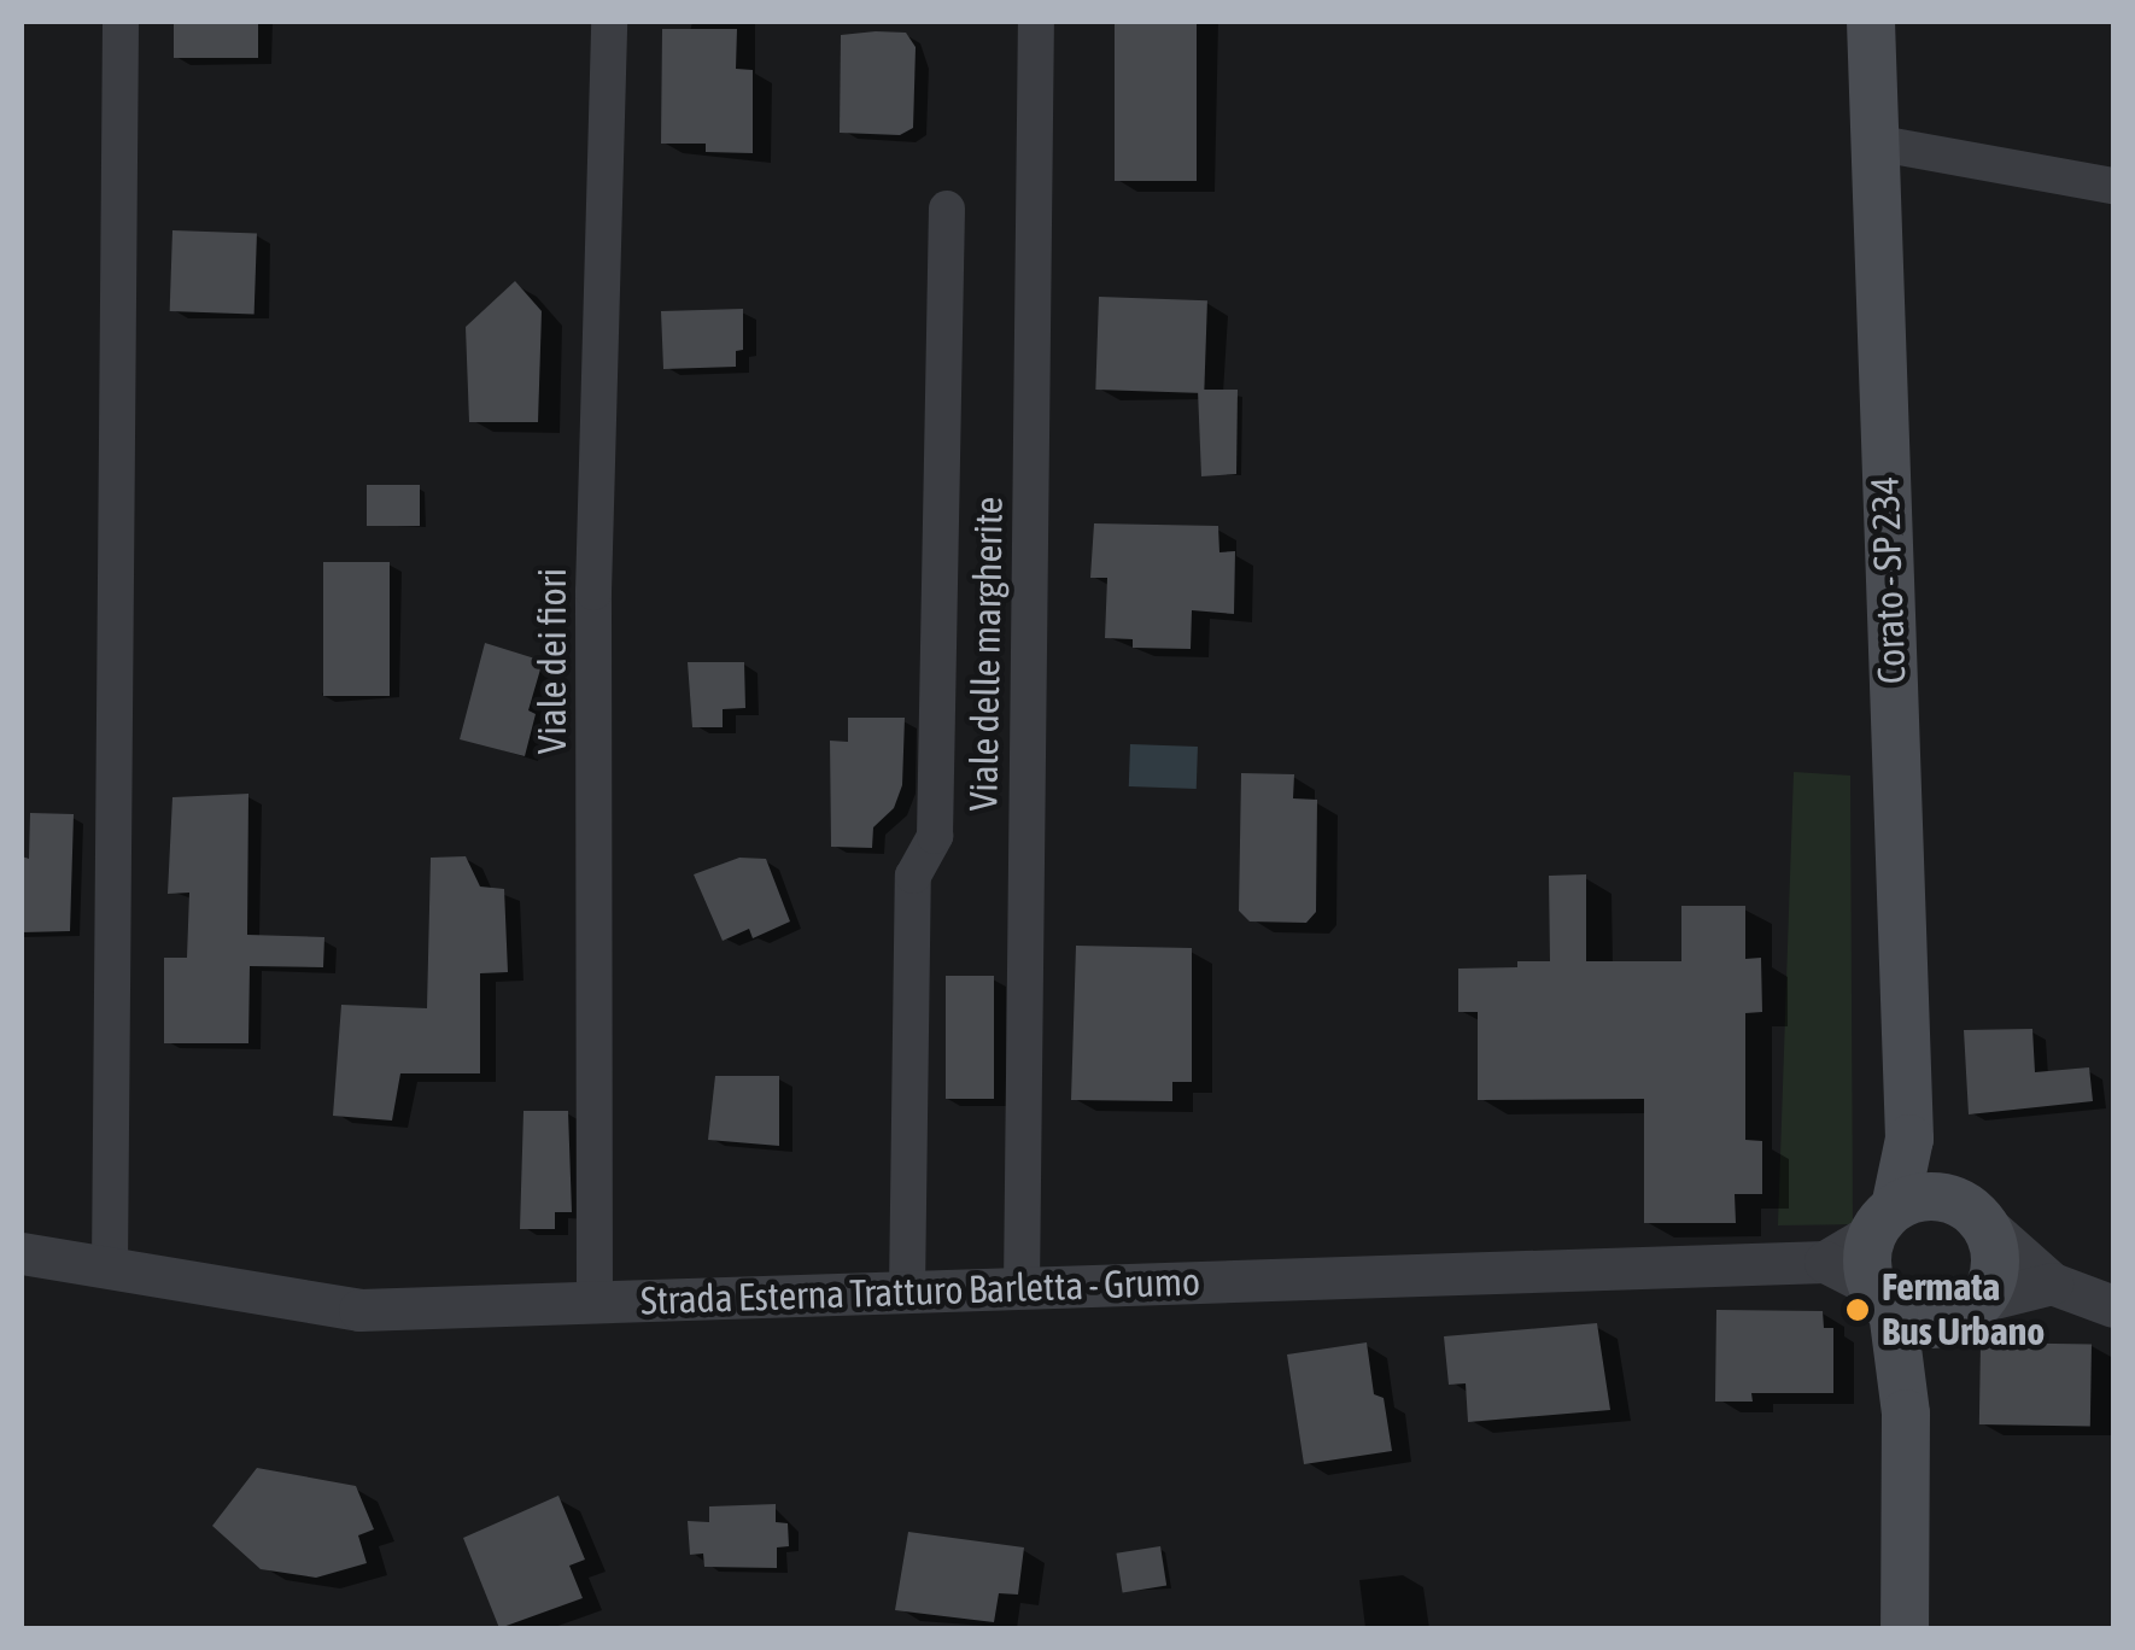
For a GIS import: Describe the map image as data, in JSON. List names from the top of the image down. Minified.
{"streets":{"main road":["Corato - SP 234"],"street":["Viale delle margherite","Viale dei fiori","Strada Esterna Tratturo Barletta - Grumo"]},"crossings":[["Corato - SP 234","Strada Esterna Tratturo Barletta - Grumo"],["Viale delle margherite","Strada Esterna Tratturo Barletta - Grumo"],["Viale dei fiori","Strada Esterna Tratturo Barletta - Grumo"]],"places":["Fermata Bus Urbano"]}
